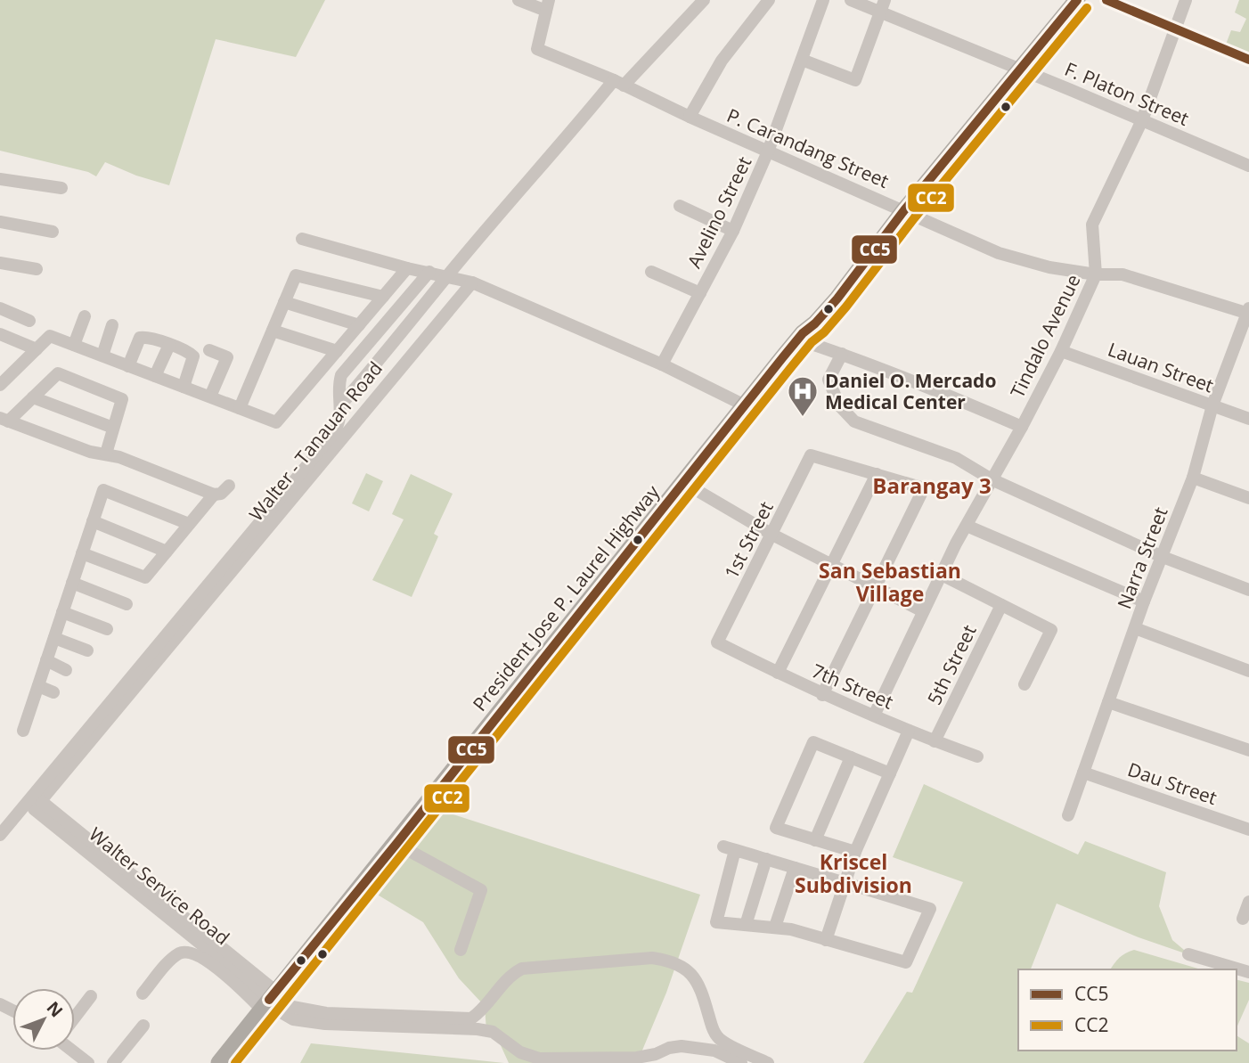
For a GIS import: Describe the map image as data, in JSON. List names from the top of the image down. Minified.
{"streets":{"highway":["President Jose P. Laurel Highway"],"street":["F. Platon Street","P. Carandang Street","Avelino Street","Tindalo Avenue","Lauan Street","Walter - Tanauan Road","1st Street","Narra Street","5th Street","7th Street","Dau Street","Walter Service Road"]},"crossings":[["F. Platon Street","President Jose P. Laurel Highway"],["P. Carandang Street","Avelino Street"],["P. Carandang Street","Tindalo Avenue"],["P. Carandang Street","Narra Street"],["P. Carandang Street","President Jose P. Laurel Highway"],["Tindalo Avenue","Lauan Street"],["Tindalo Avenue","7th Street"],["Lauan Street","Narra Street"],["Walter - Tanauan Road","Walter Service Road"],["1st Street","7th Street"],["Narra Street","Dau Street"],["President Jose P. Laurel Highway","Walter Service Road"],["5th Street","7th Street"]],"districts":["Barangay 3","San Sebastian Village","Kriscel Subdivision"],"places":{"hospital":["Daniel O. Mercado Medical Center"]},"lines":["transit line CC5","transit line CC2"],"legend":["CC5","CC2"],"north":"top right"}
